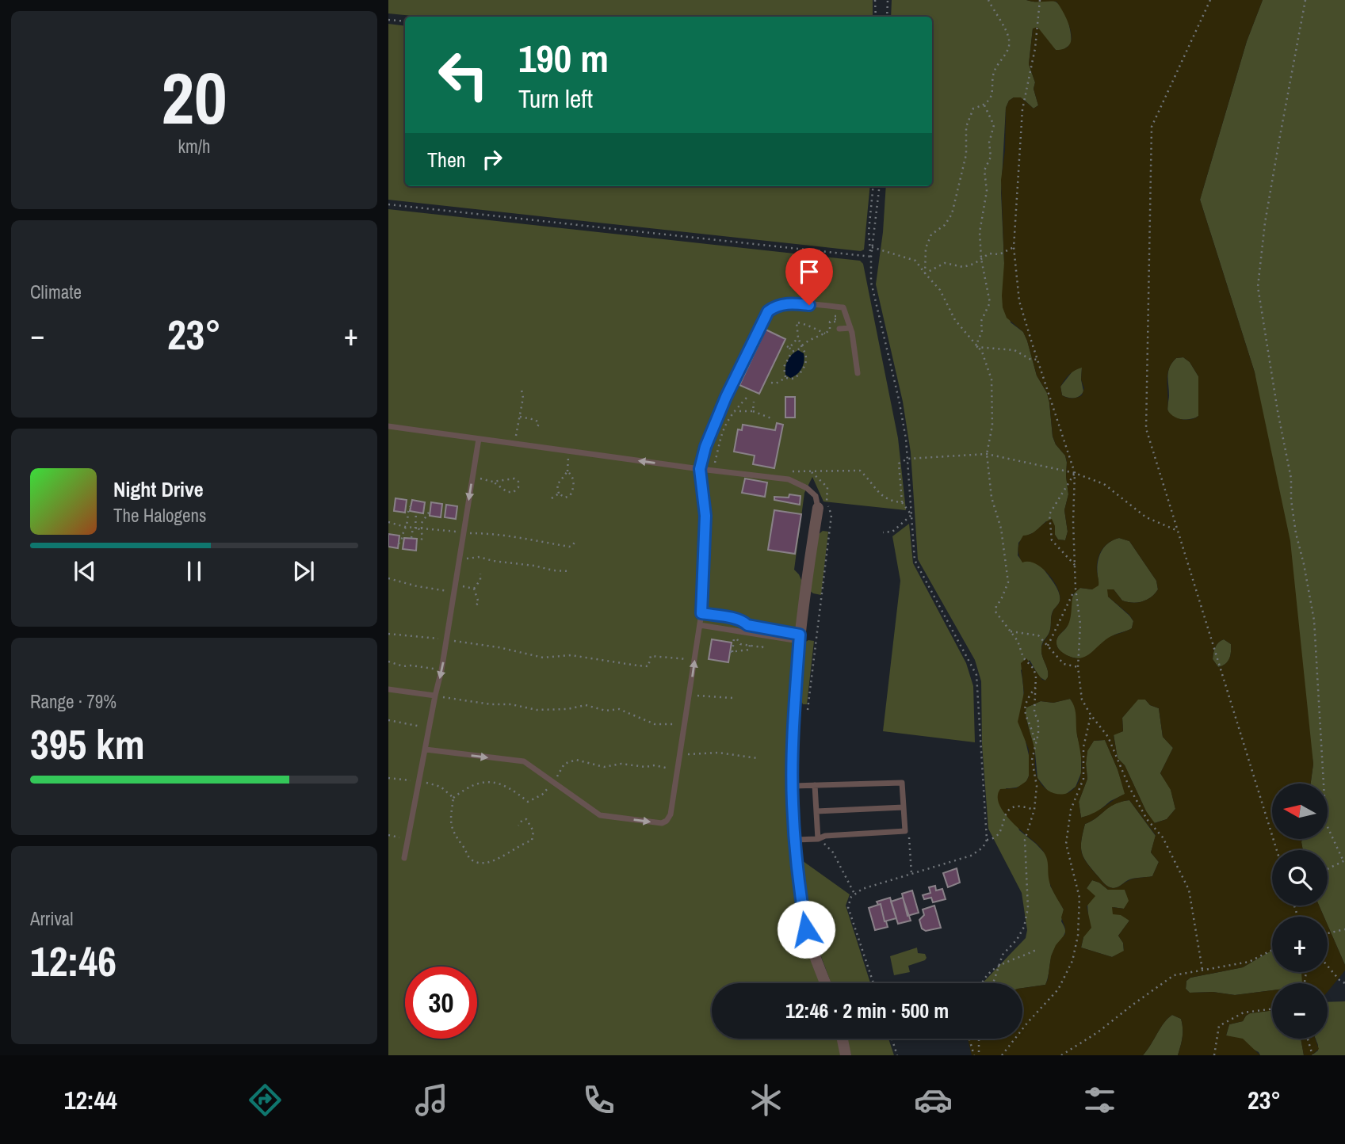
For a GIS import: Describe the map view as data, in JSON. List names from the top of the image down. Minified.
{"north":"left","page":{"tile":[["20","km/h"],"Climate",["Range · 79%","395 km"],["Arrival","12:46"]],"turn":["190 m","Turn left"],"then":"Then","heat":["−","23°","+"],"song":["Night Drive","The Halogens"],"map_buttons":["+","−"],"limit":"30","trip":"12:46 · 2 min · 500 m","tabs":["12:44","23°"]}}
